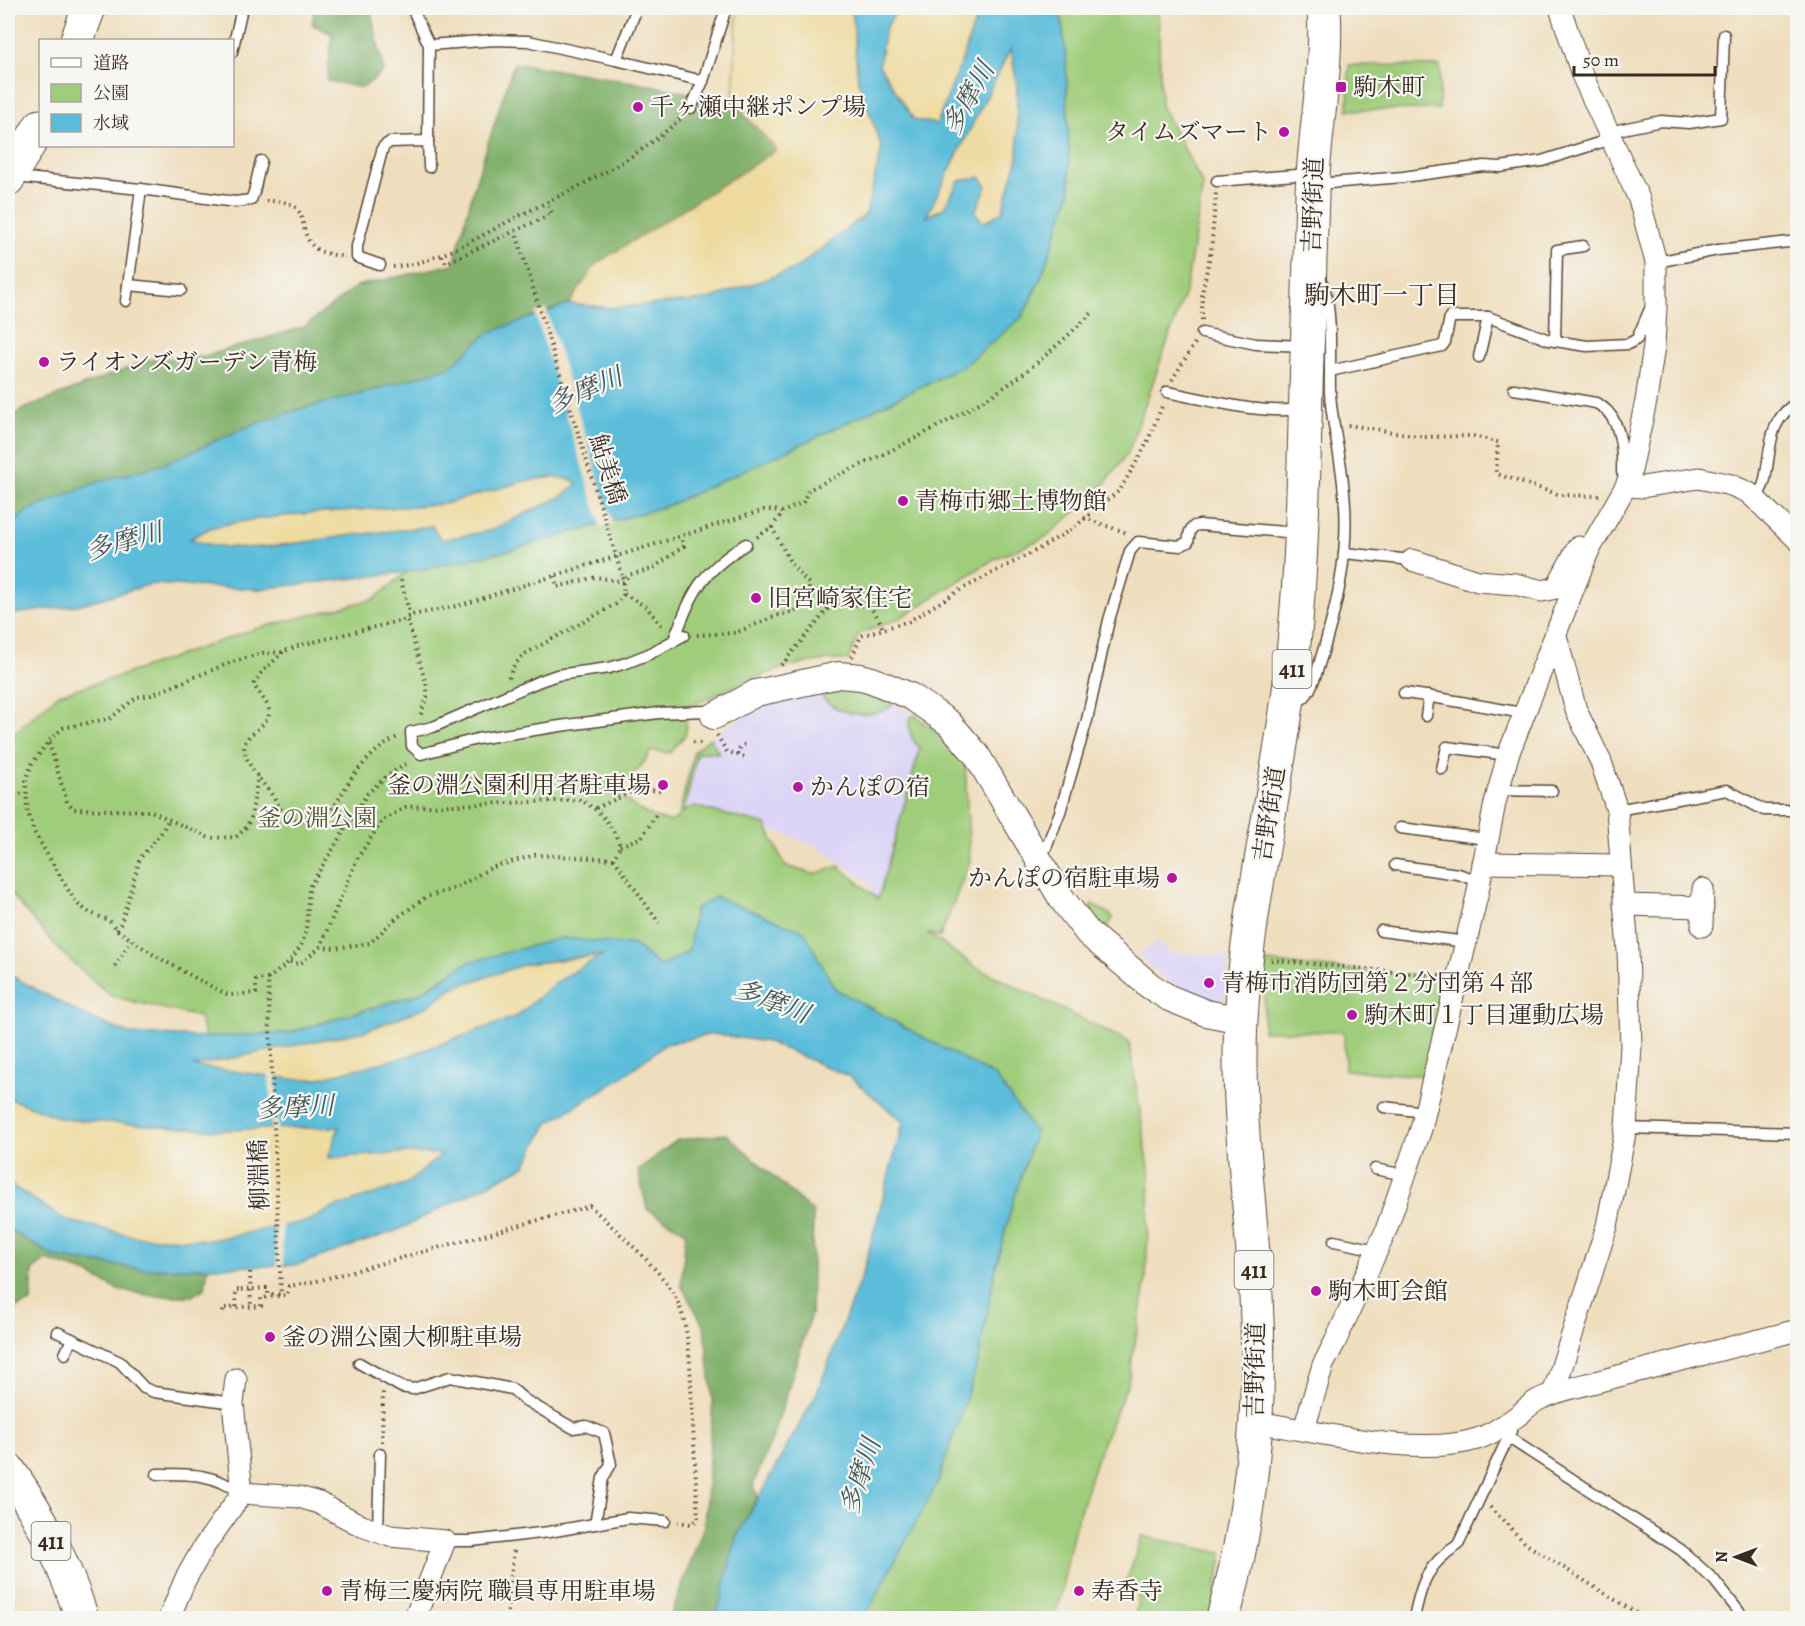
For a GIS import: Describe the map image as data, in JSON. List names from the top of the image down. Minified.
{"streets":{"main road":["吉野街道","411"],"path":["鮎美橋","柳淵橋"]},"districts":["駒木町一丁目"],"water":["多摩川"],"parks":["釜の淵公園"],"places":{"transit":["駒木町"],"other":["千ヶ瀬中継ポンプ場","タイムズマート","ライオンズガーデン青梅","青梅市郷土博物館","旧宮崎家住宅","釜の淵公園利用者駐車場","かんぽの宿","かんぽの宿駐車場","青梅市消防団第２分団第４部","駒木町１丁目運動広場","駒木町会館","釜の淵公園大柳駐車場","青梅三慶病院 職員専用駐車場","寿香寺"]},"legend":["道路","公園","水域"],"scale_bar":"50 m","north":"left"}
